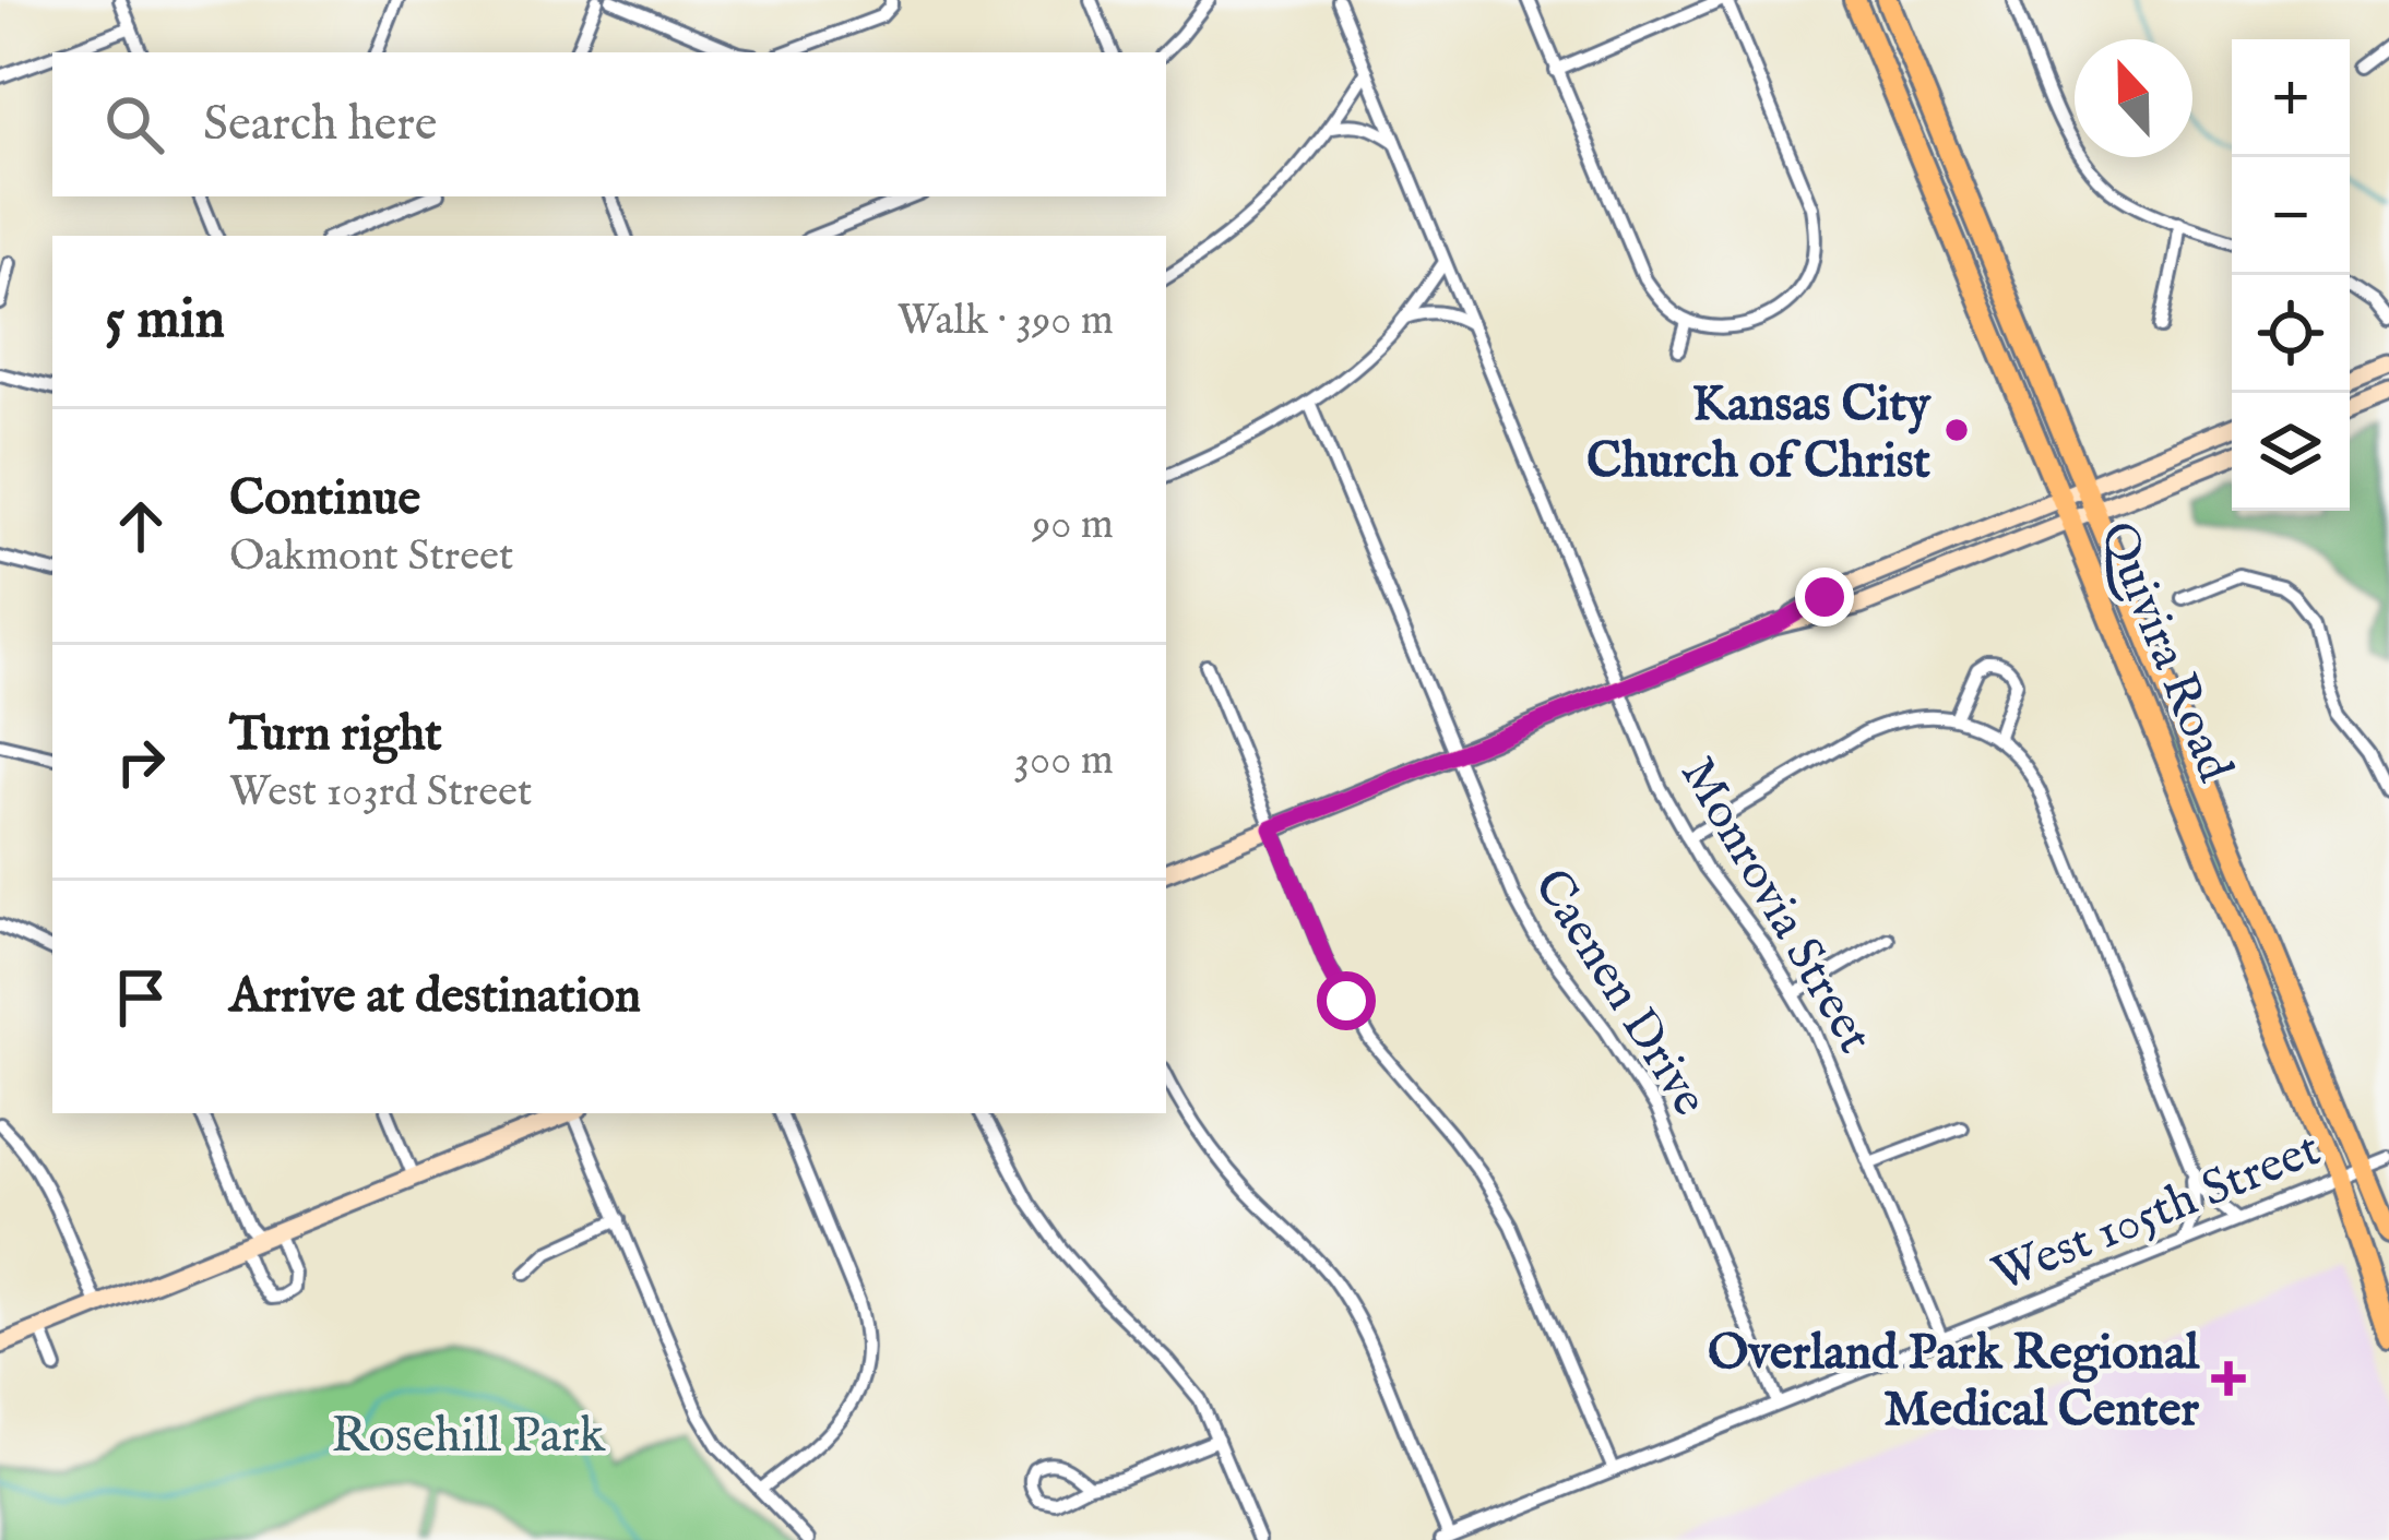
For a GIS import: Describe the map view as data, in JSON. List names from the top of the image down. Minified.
{"streets":{"main road":["Quivira Road"],"street":["Monrovia Street","Caenen Drive","West 105th Street"]},"crossings":[["Quivira Road","West 105th Street"],["Monrovia Street","West 105th Street"],["Caenen Drive","West 105th Street"]],"parks":["Rosehill Park"],"places":{"other":["Kansas City Church of Christ"],"health":["Overland Park Regional Medical Center"]},"north":"top","page":{"map_buttons":["+","−"],"search":"Search here","heading":["5 min","Walk · 390 m"],"list":[["Continue","Oakmont Street","90 m"],["Turn right","West 103rd Street","300 m"],"Arrive at destination"]}}
